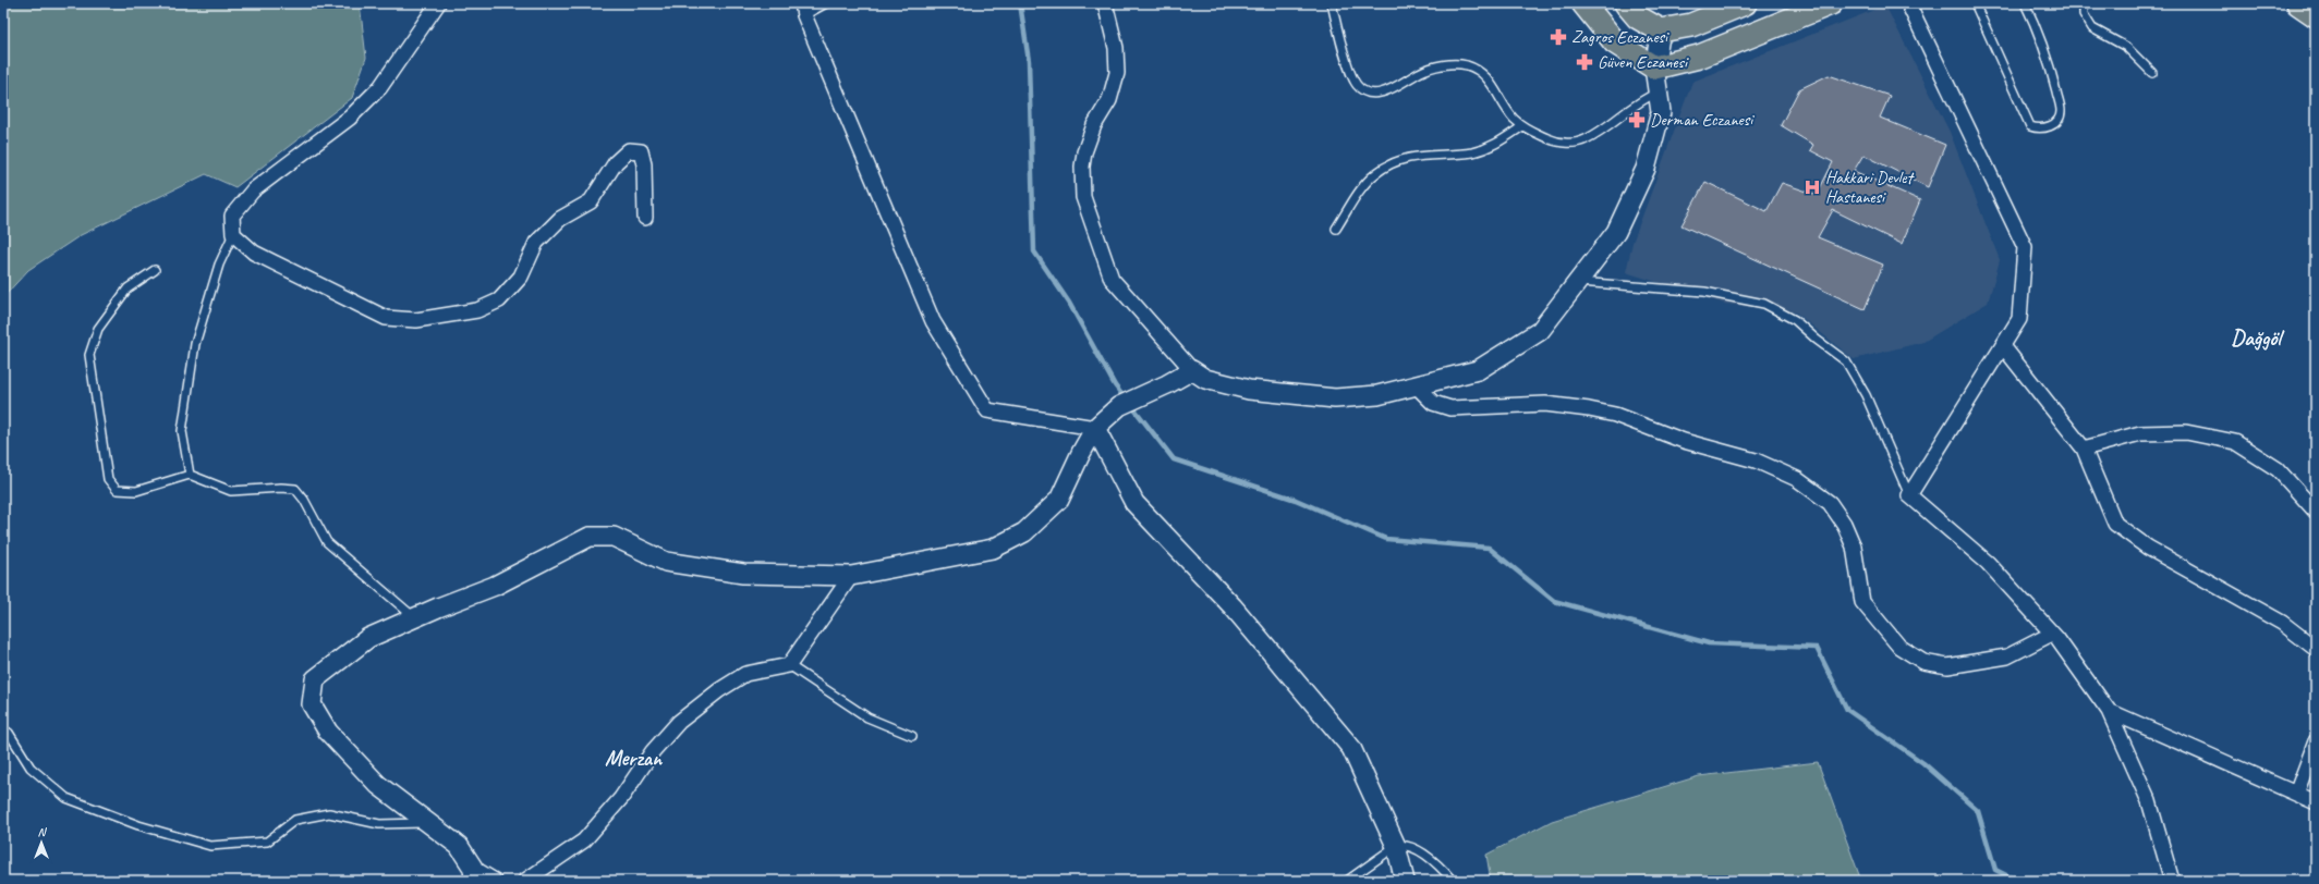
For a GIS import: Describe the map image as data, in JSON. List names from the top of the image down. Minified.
{"districts":["Dağgöl","Merzan"],"places":{"pharmacy":["Zagros Eczanesi","Güven Eczanesi","Derman Eczanesi"],"hospital":["Hakkari Devlet Hastanesi"]},"north":"top"}
